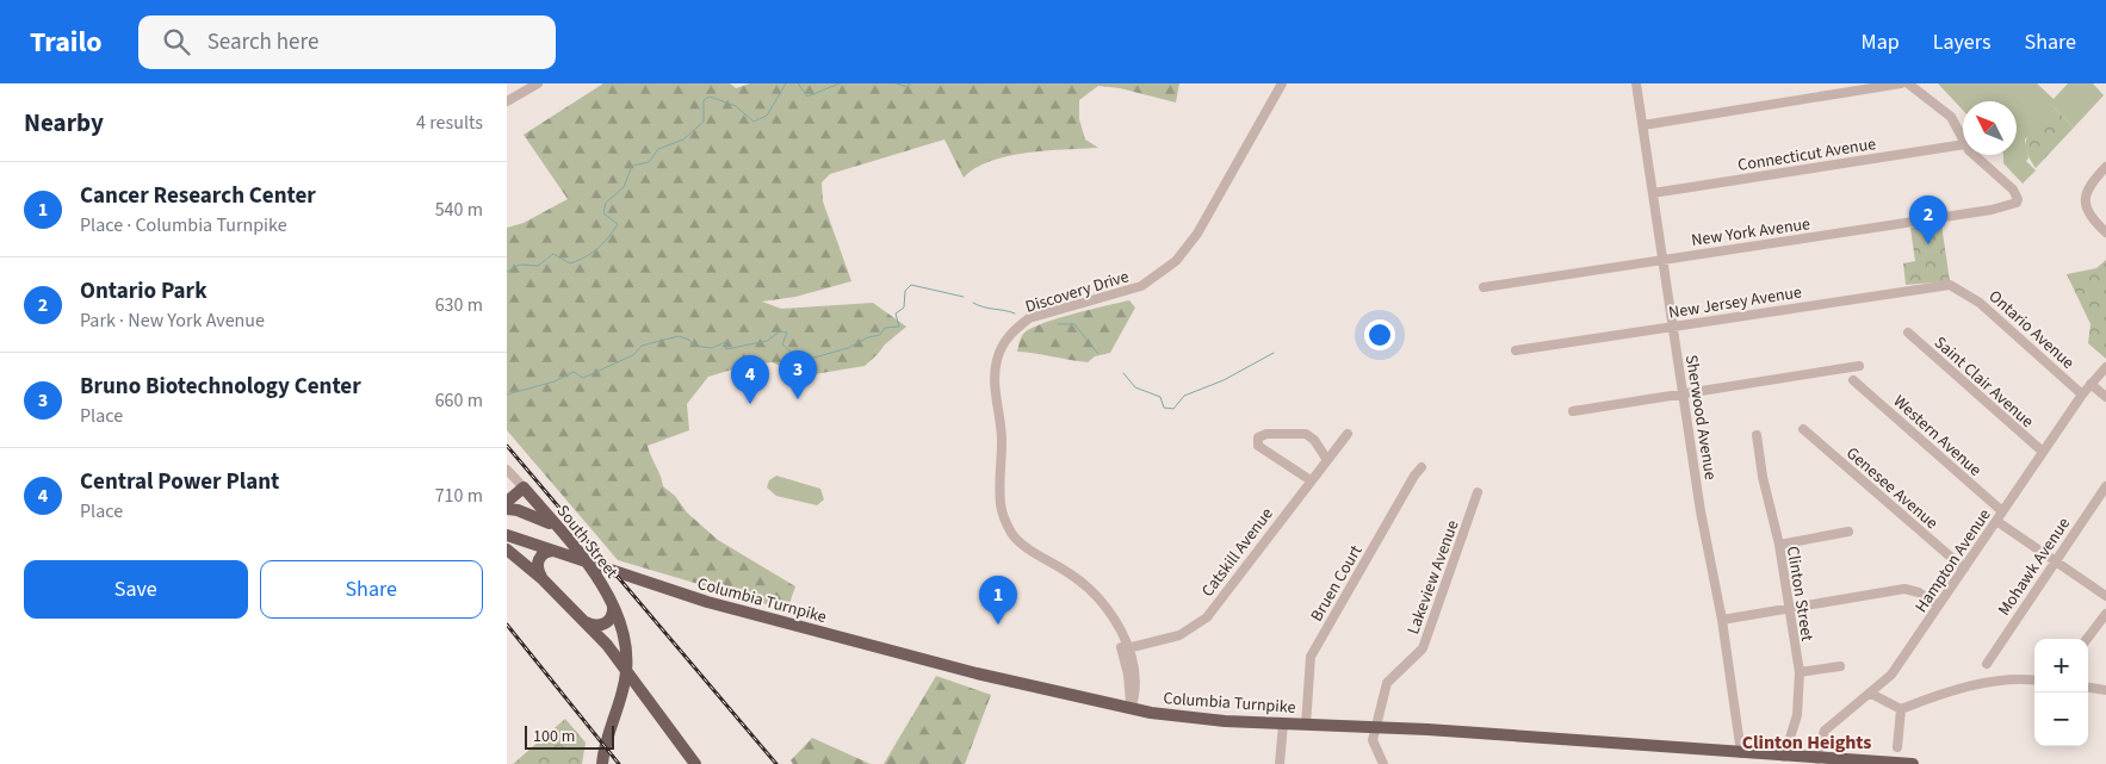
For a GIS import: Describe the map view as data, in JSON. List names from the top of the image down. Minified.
{"streets":{"main road":["South Street","Columbia Turnpike"],"street":["Connecticut Avenue","New York Avenue","Discovery Drive","New Jersey Avenue","Ontario Avenue","Saint Clair Avenue","Sherwood Avenue","Western Avenue","Genesee Avenue","Catskill Avenue","Hampton Avenue","Mohawk Avenue","Lakeview Avenue","Bruen Court","Clinton Street"]},"crossings":[["Connecticut Avenue","Sherwood Avenue"],["New York Avenue","Sherwood Avenue"],["Discovery Drive","Catskill Avenue"],["Discovery Drive","Columbia Turnpike"],["New Jersey Avenue","Ontario Avenue"],["New Jersey Avenue","Sherwood Avenue"],["Ontario Avenue","Hampton Avenue"],["Saint Clair Avenue","Hampton Avenue"],["Sherwood Avenue","Columbia Turnpike"],["Western Avenue","Hampton Avenue"],["Genesee Avenue","Hampton Avenue"],["Hampton Avenue","Columbia Turnpike"],["Lakeview Avenue","Columbia Turnpike"],["Bruen Court","Columbia Turnpike"],["Clinton Street","Columbia Turnpike"]],"districts":["Clinton Heights"],"scale_bar":"100 m","north":"top left","page":{"header":"Trailo","search":"Search here","nav":["Map","Layers","Share"],"heading":["Nearby","4 results"],"list":[{"mark":"1","name":"Cancer Research Center","note":"Place · Columbia Turnpike","value":"540 m"},{"mark":"2","name":"Ontario Park","note":"Park · New York Avenue","value":"630 m"},{"mark":"3","name":"Bruno Biotechnology Center","note":"Place","value":"660 m"},{"mark":"4","name":"Central Power Plant","note":"Place","value":"710 m"}],"pins":["2","3","4","1"],"buttons":["Save","Share"],"map_buttons":["+","−"],"scale":"100 m"}}
